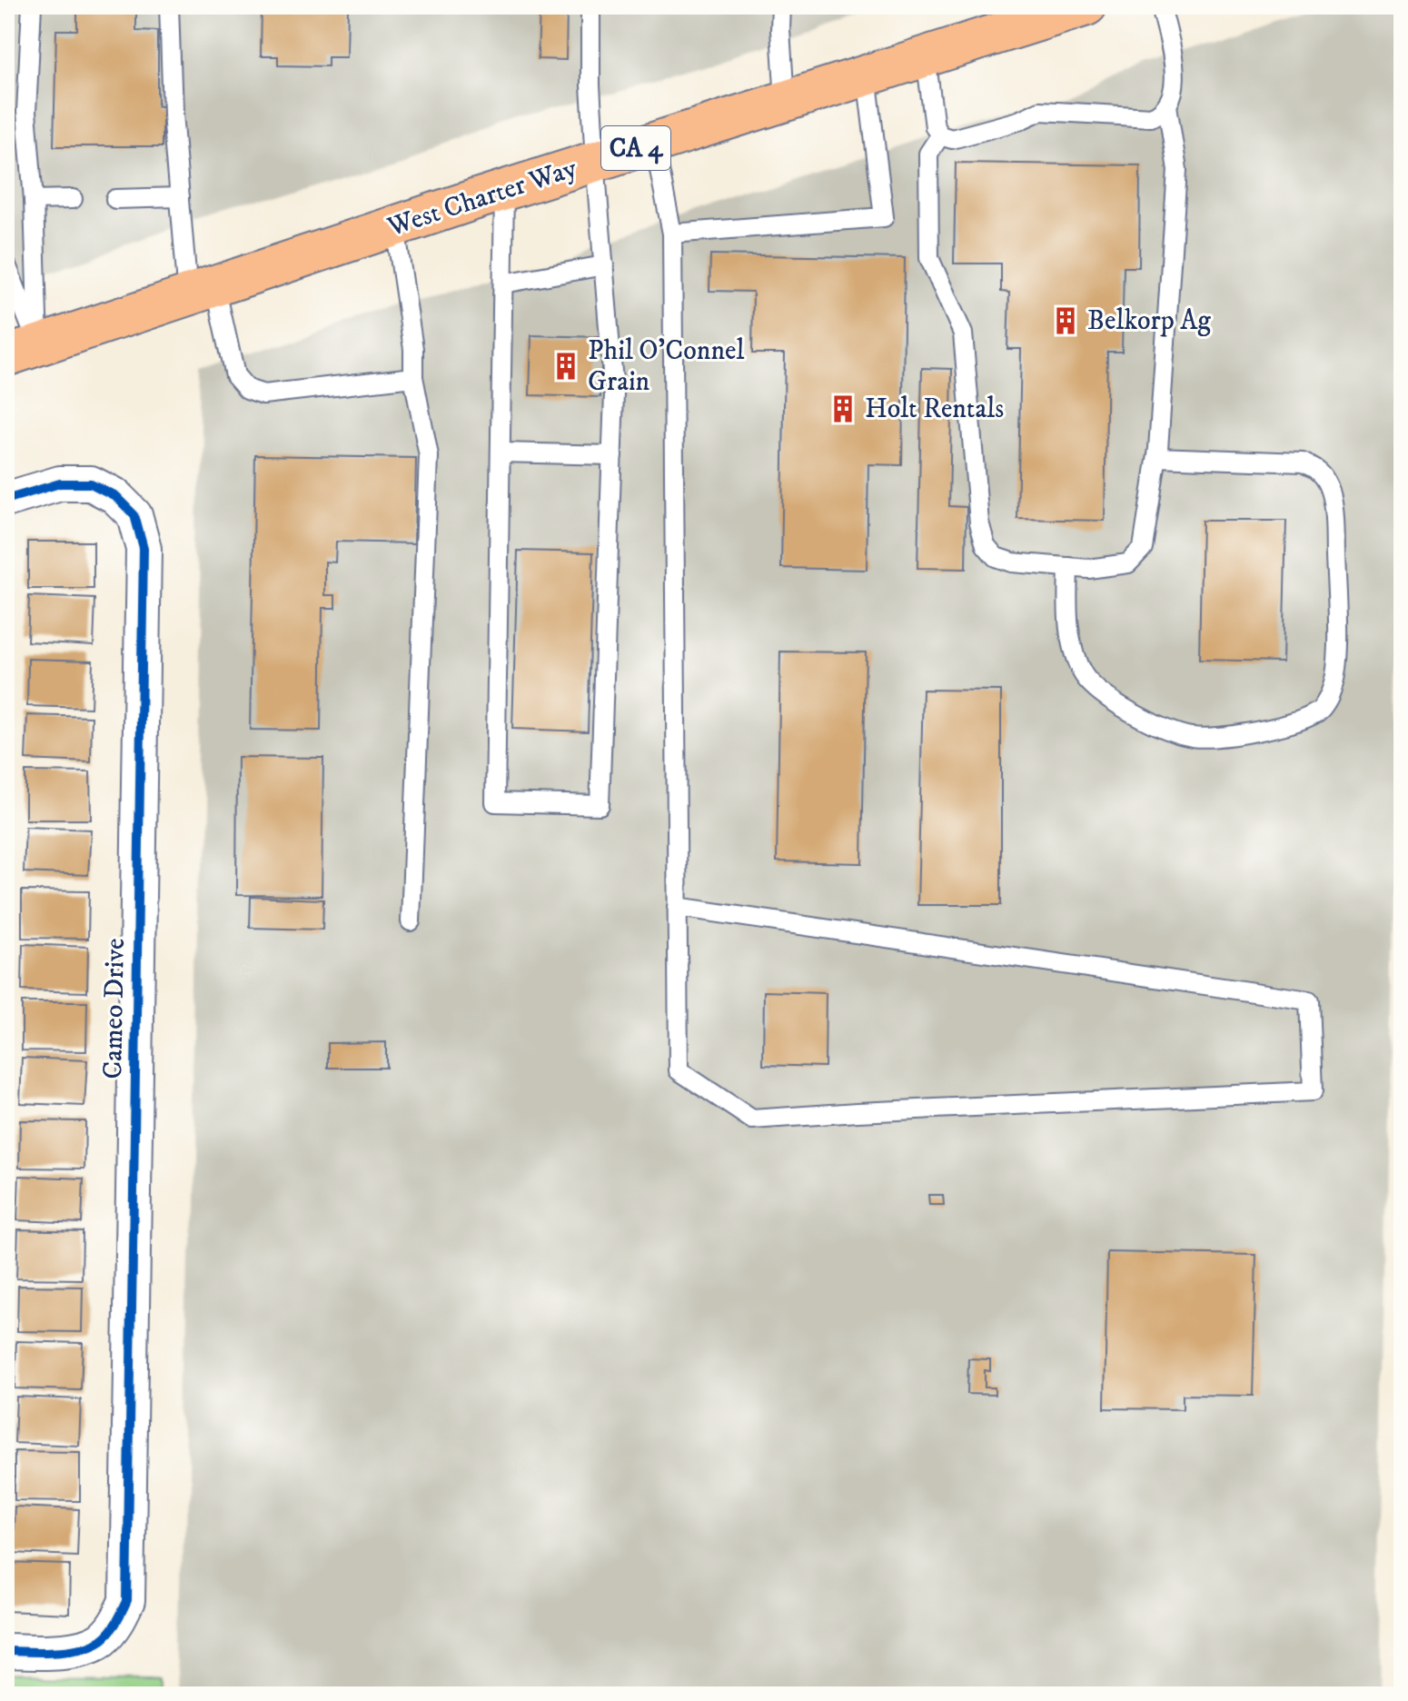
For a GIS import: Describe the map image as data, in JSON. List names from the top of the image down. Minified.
{"streets":{"highway":["CA 4","West Charter Way"],"street":["Cameo Drive"]},"places":{"building":["Belkorp Ag","Phil O'Connel Grain","Holt Rentals"]}}
